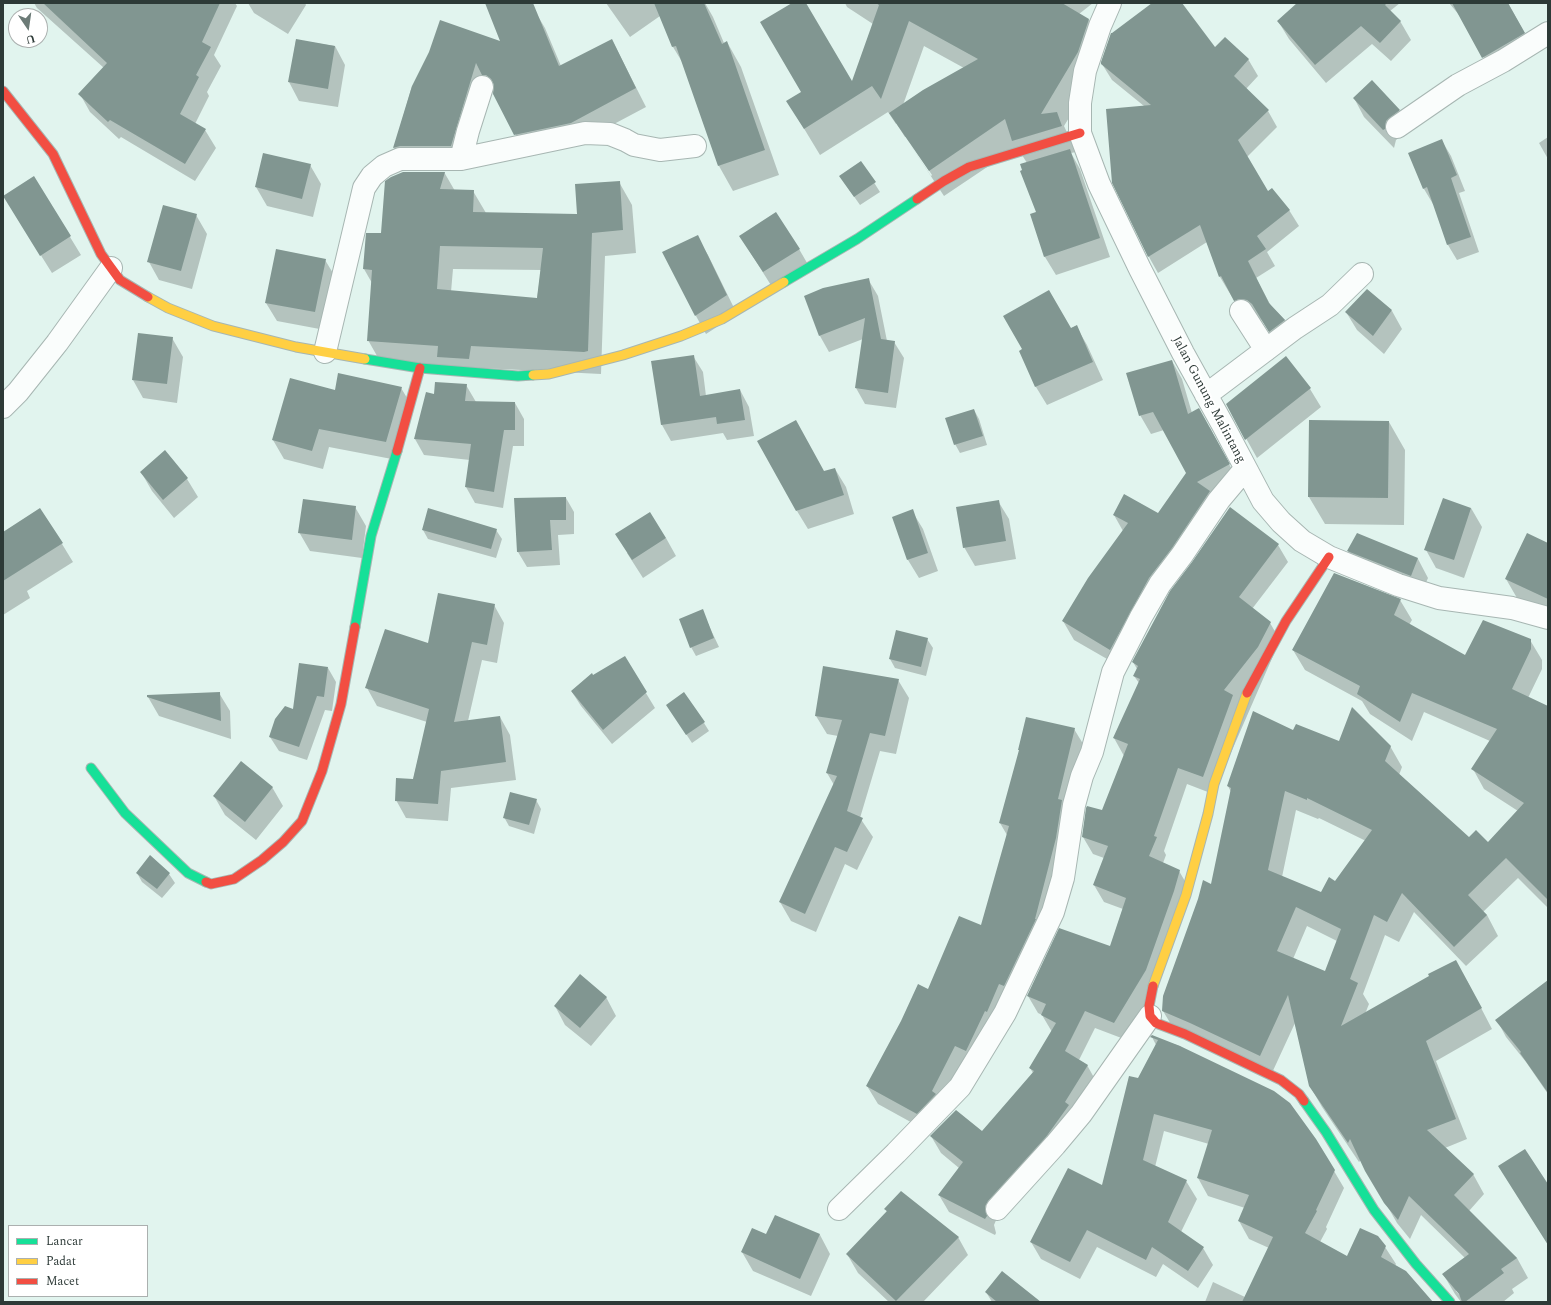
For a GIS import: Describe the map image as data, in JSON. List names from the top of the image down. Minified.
{"streets":{"street":["Jalan Gunung Malintang"]},"legend":["Lancar","Padat","Macet"],"north":"bottom"}
